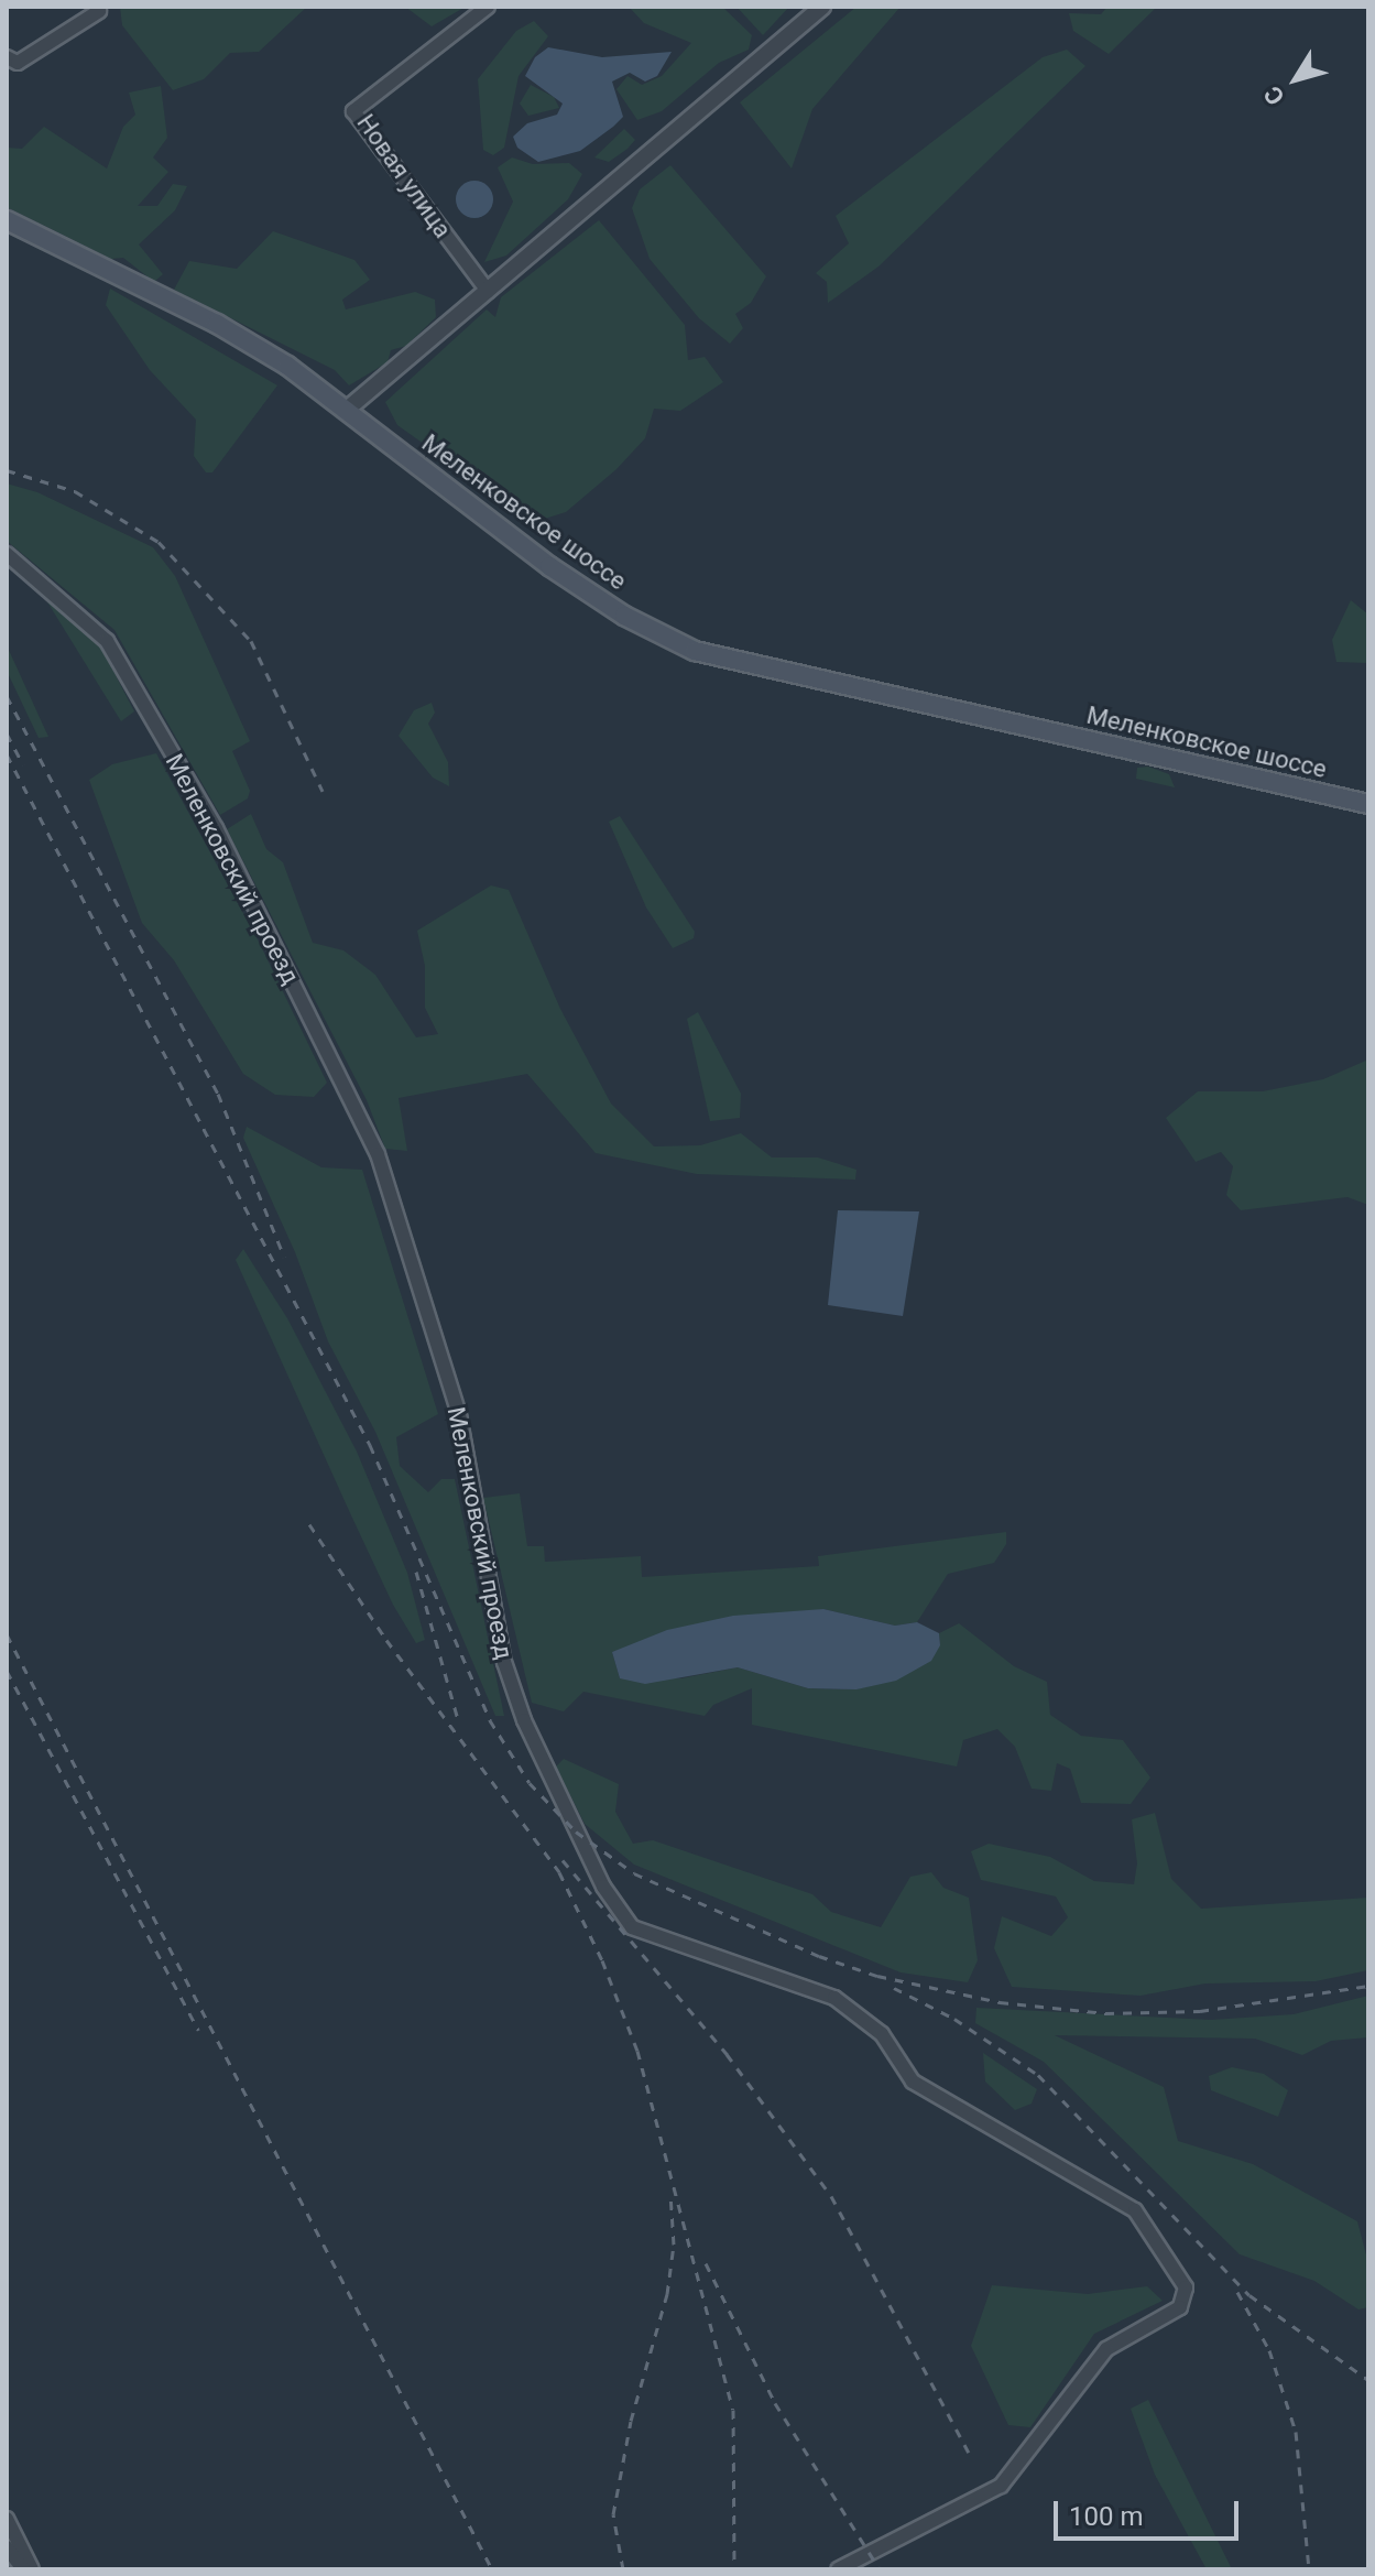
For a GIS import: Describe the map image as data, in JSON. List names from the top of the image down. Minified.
{"streets":{"main road":["Меленковское шоссе"],"street":["Новая улица","Меленковский проезд"]},"scale_bar":"100 m","north":"bottom left"}
